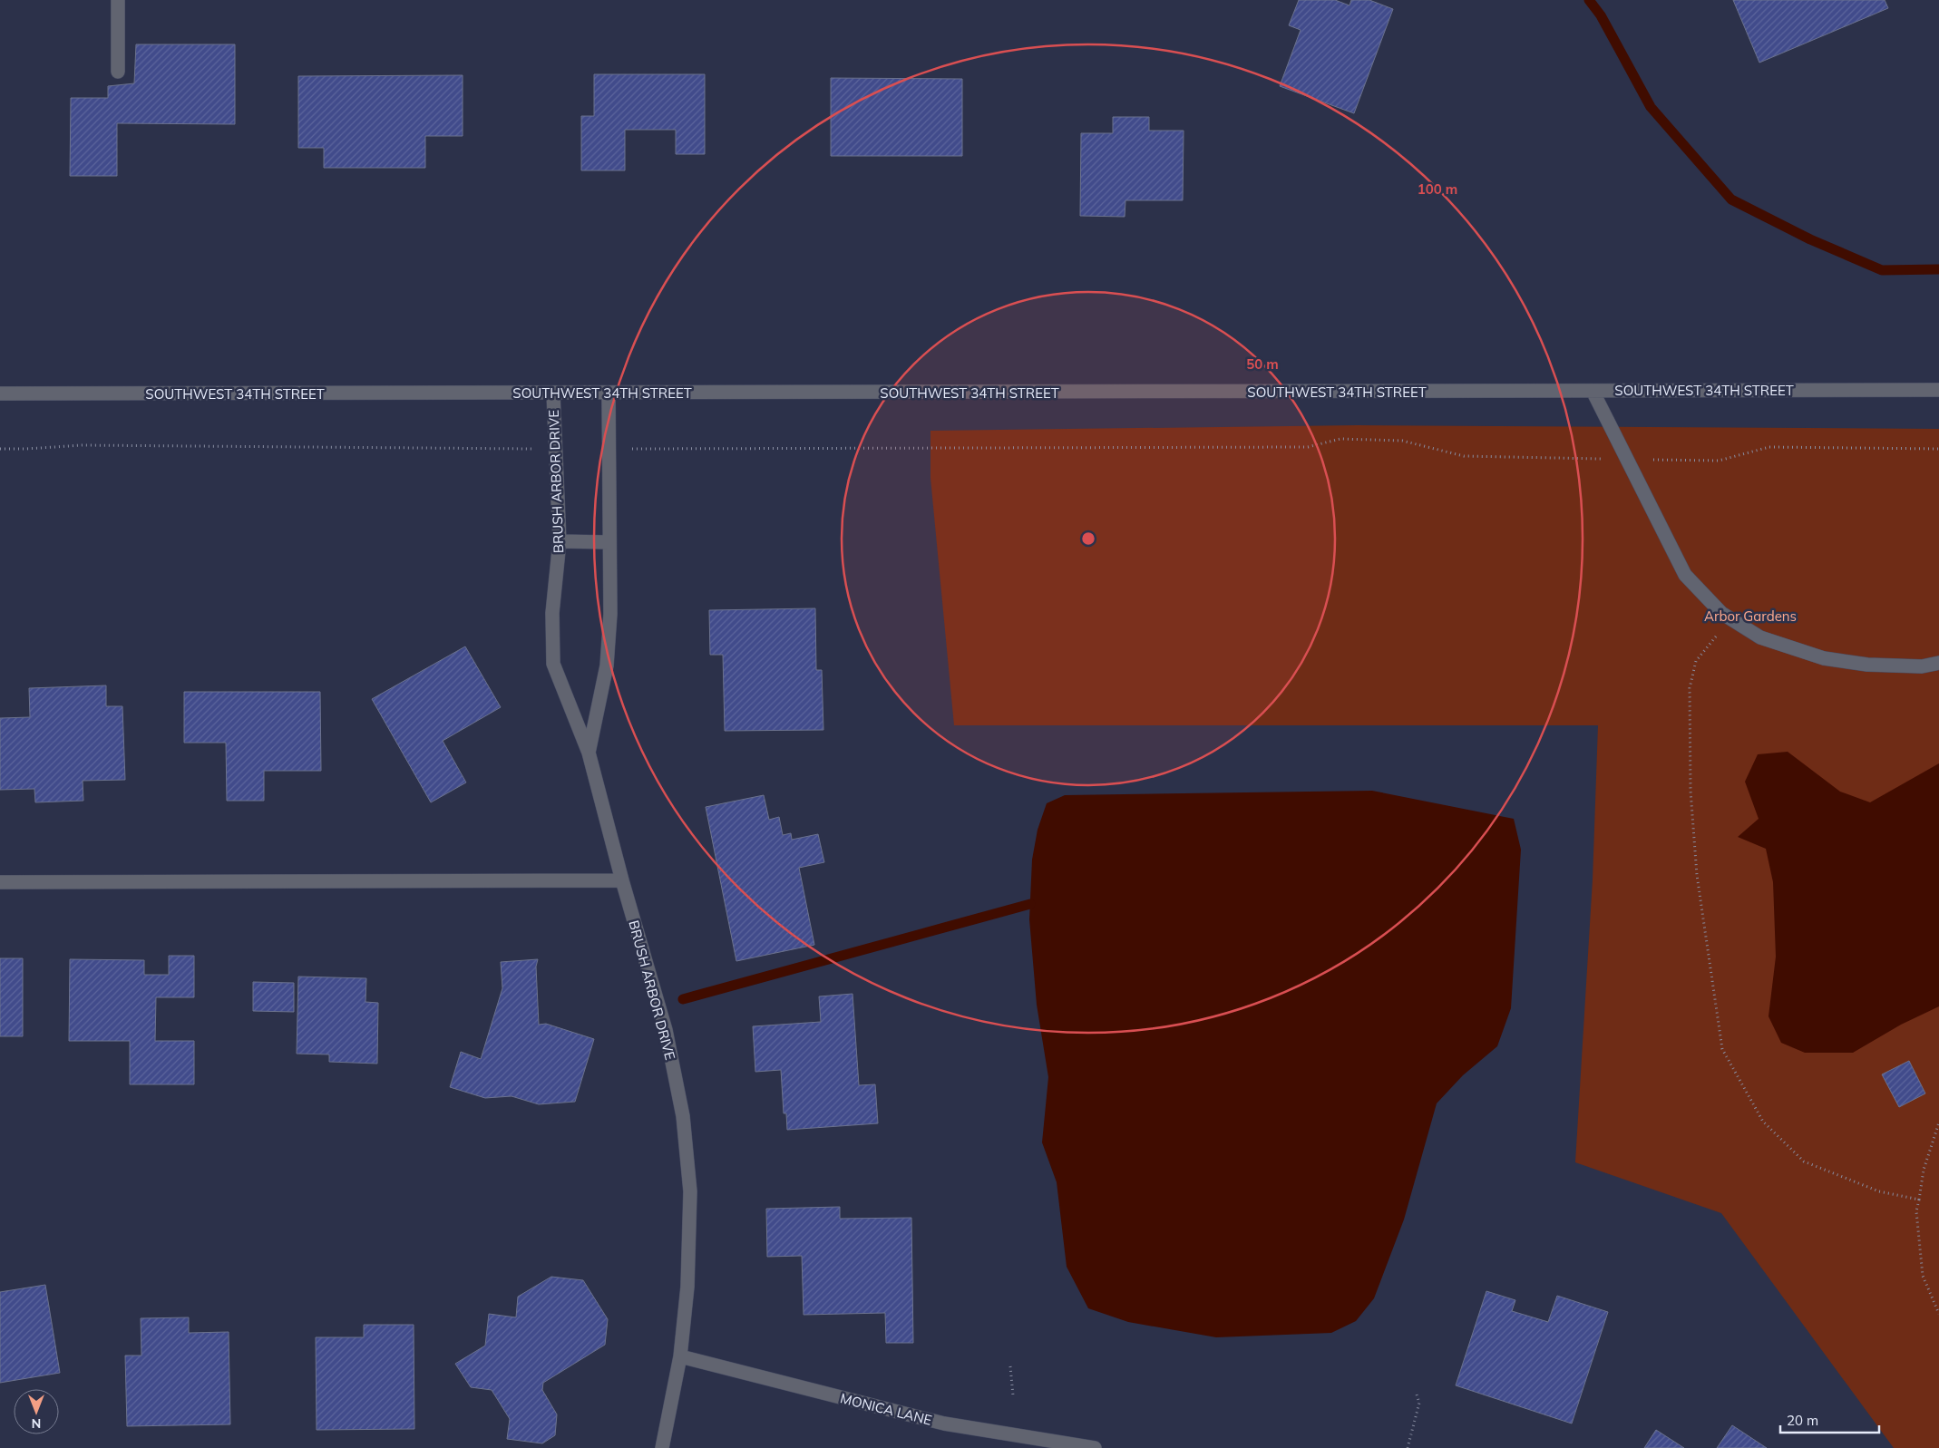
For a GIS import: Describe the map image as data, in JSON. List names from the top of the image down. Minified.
{"streets":{"street":["SOUTHWEST 34TH STREET","BRUSH ARBOR DRIVE","MONICA LANE"]},"crossings":[["SOUTHWEST 34TH STREET","BRUSH ARBOR DRIVE"],["BRUSH ARBOR DRIVE","MONICA LANE"]],"parks":["Arbor Gardens"],"scale_bar":"20 m","north":"bottom","rings":["100 m","50 m"]}
